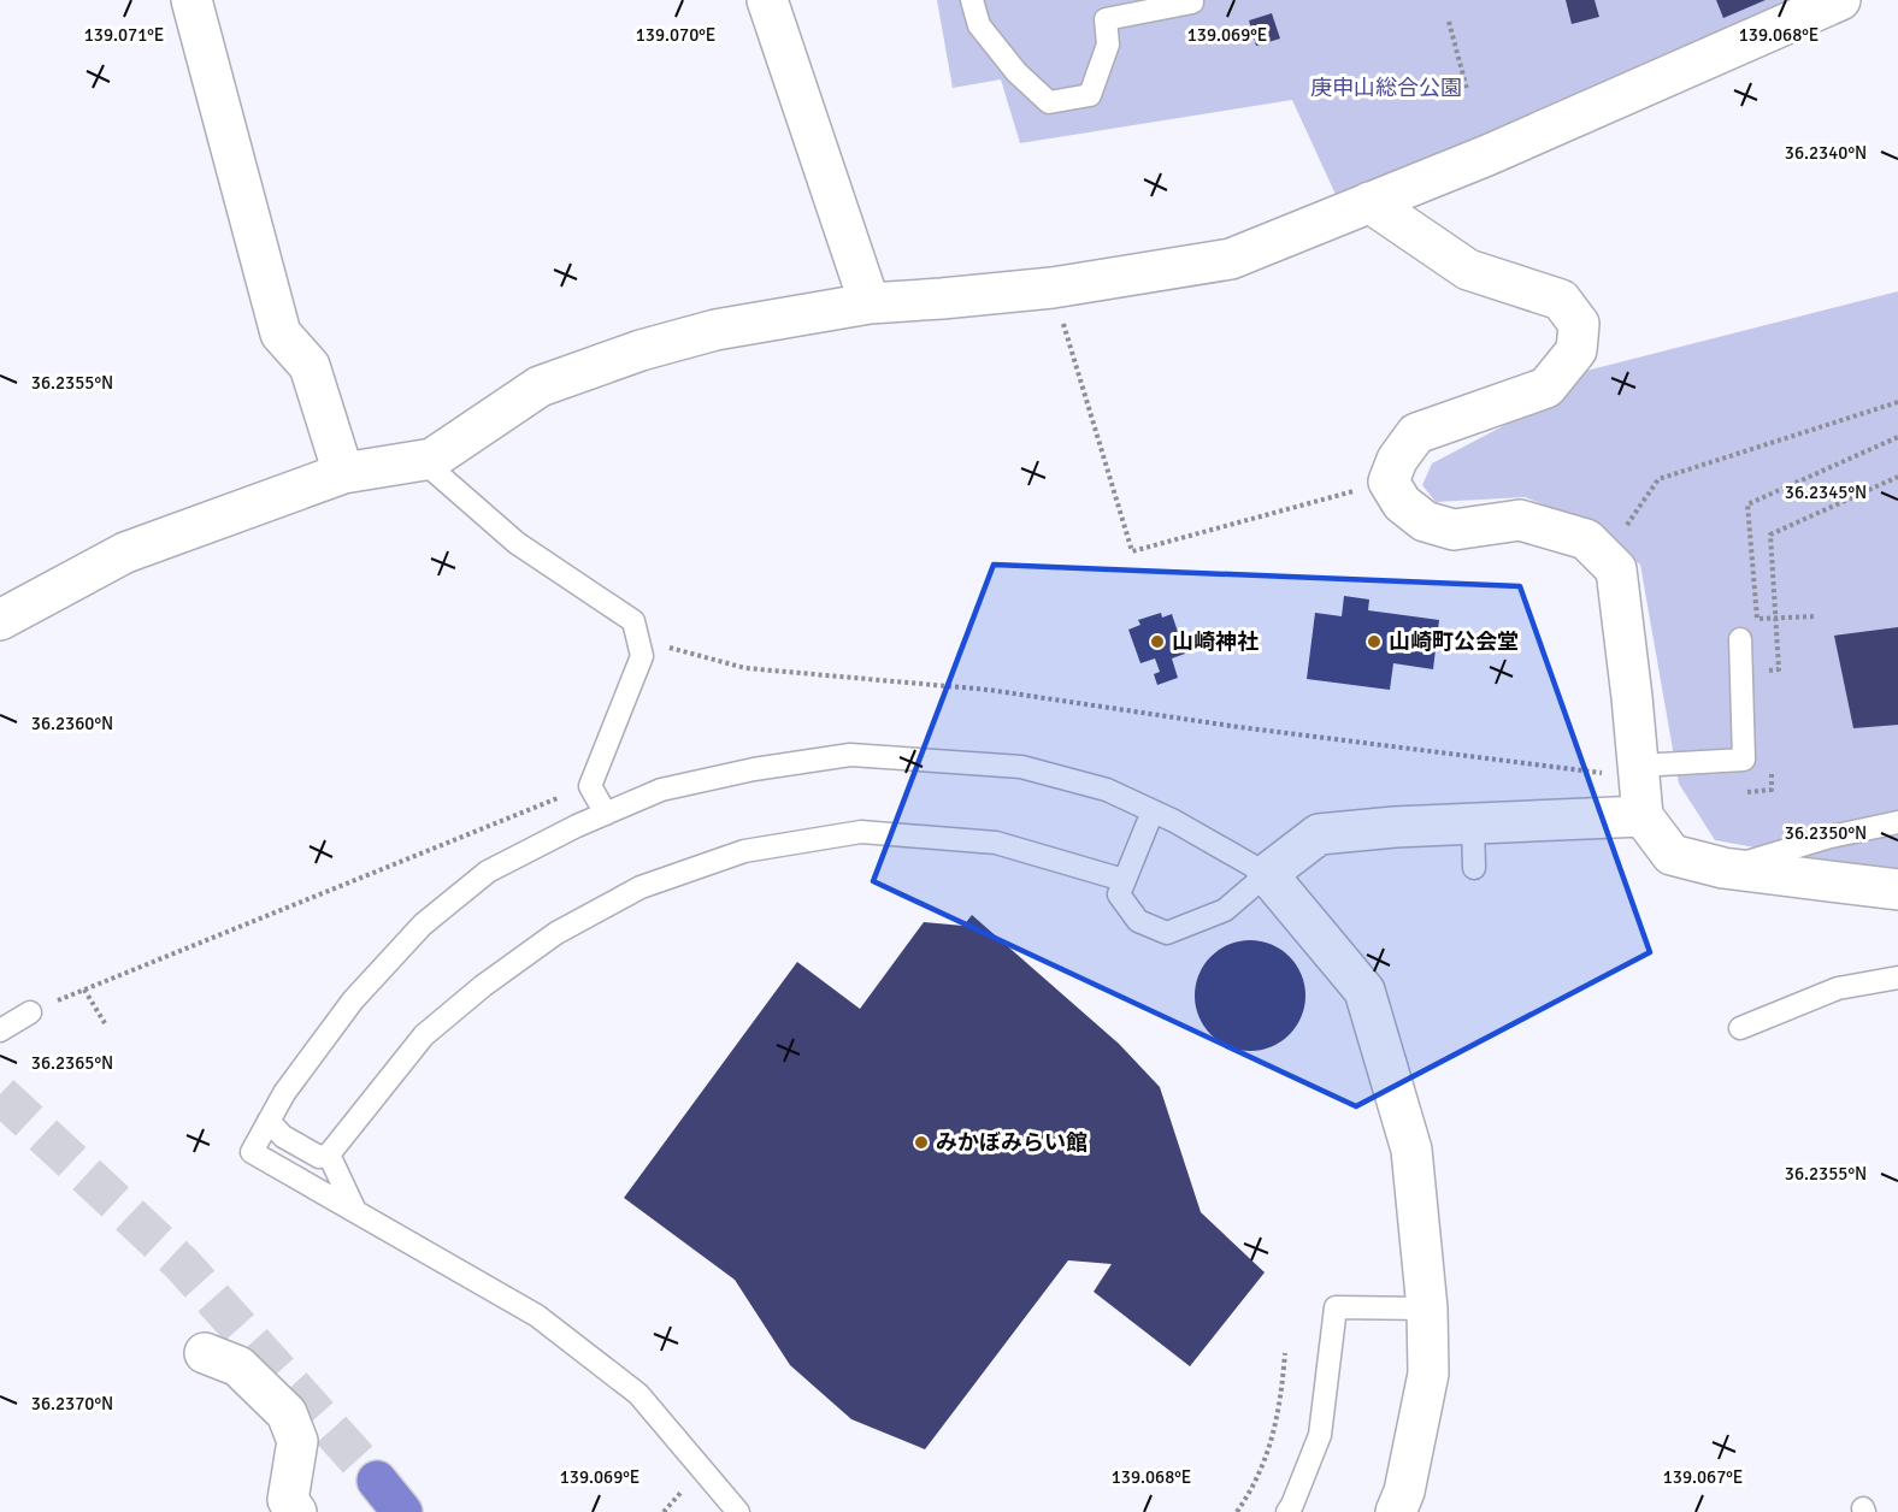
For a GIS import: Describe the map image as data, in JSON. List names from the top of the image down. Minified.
{"parks":["庚申山総合公園"],"places":["山崎神社","山崎町公会堂","みかぼみらい館"],"coordinates":["139.071°E","139.070°E","139.069°E","139.068°E","36.2340°N","36.2355°N","36.2345°N","36.2360°N","36.2350°N","36.2365°N","36.2370°N","139.067°E"]}
